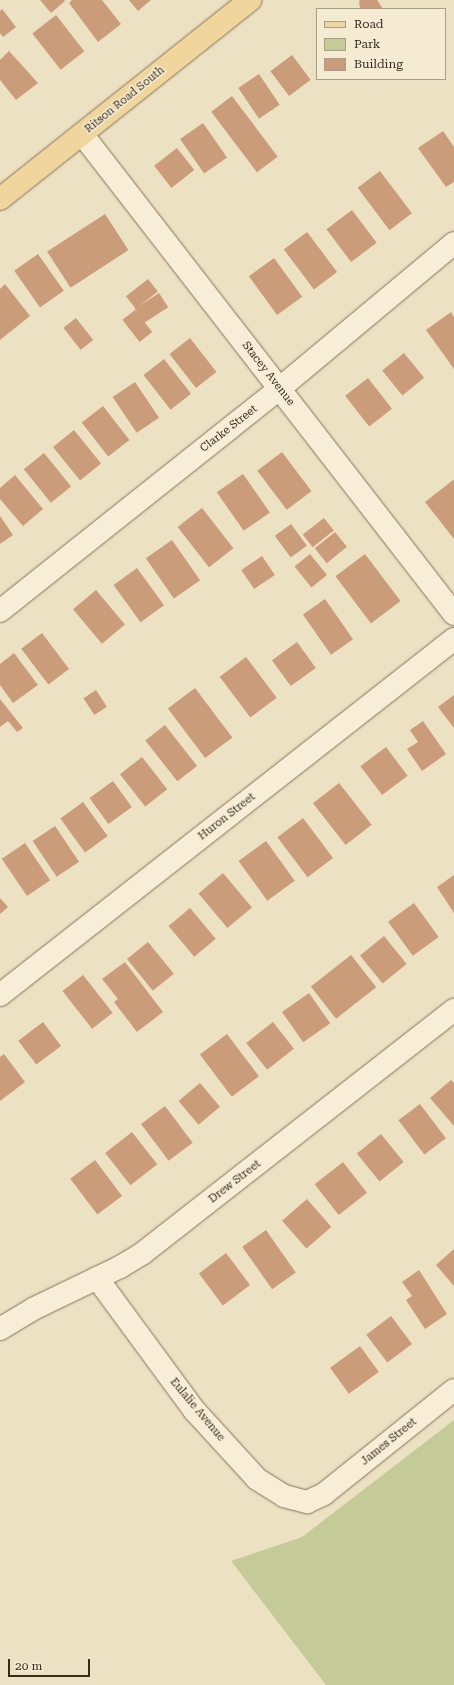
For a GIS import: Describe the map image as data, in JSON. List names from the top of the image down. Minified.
{"streets":{"main road":["Ritson Road South"],"street":["Stacey Avenue","Clarke Street","Huron Street","Drew Street","Eulalie Avenue","James Street"]},"crossings":[["Ritson Road South","Stacey Avenue"],["Stacey Avenue","Clarke Street"],["Drew Street","Eulalie Avenue"],["Eulalie Avenue","James Street"]],"legend":["Road","Park","Building"],"scale_bar":"20 m"}
